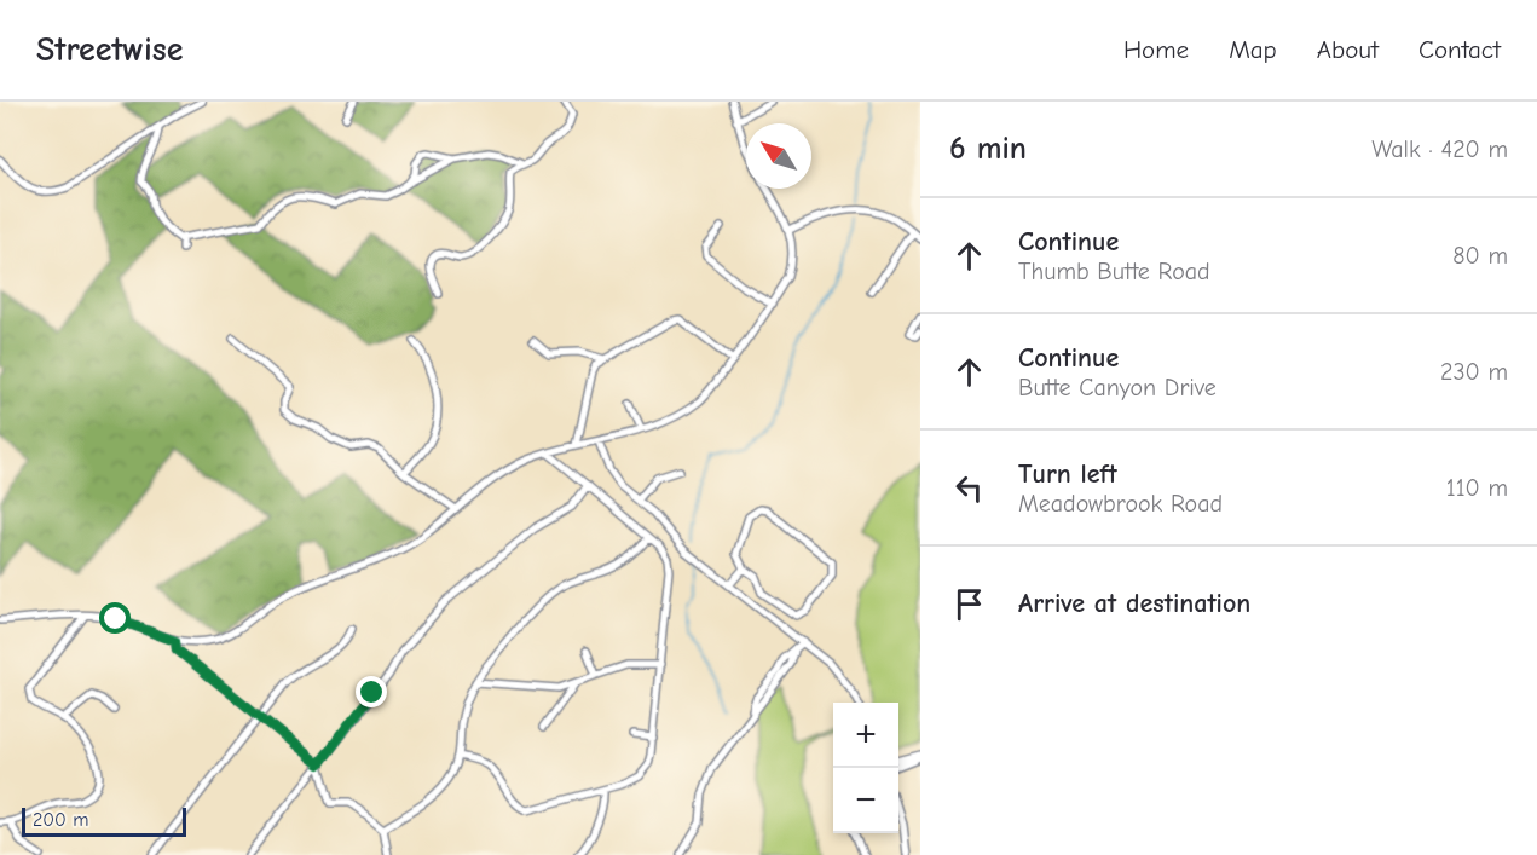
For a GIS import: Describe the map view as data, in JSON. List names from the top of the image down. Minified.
{"scale_bar":"200 m","north":"top left","page":{"header":"Streetwise","nav":["Home","Map","About","Contact"],"heading":["6 min","Walk · 420 m"],"list":[["Continue","Thumb Butte Road","80 m"],["Continue","Butte Canyon Drive","230 m"],["Turn left","Meadowbrook Road","110 m"],"Arrive at destination"],"map_buttons":["+","−"],"scale":"200 m"}}
